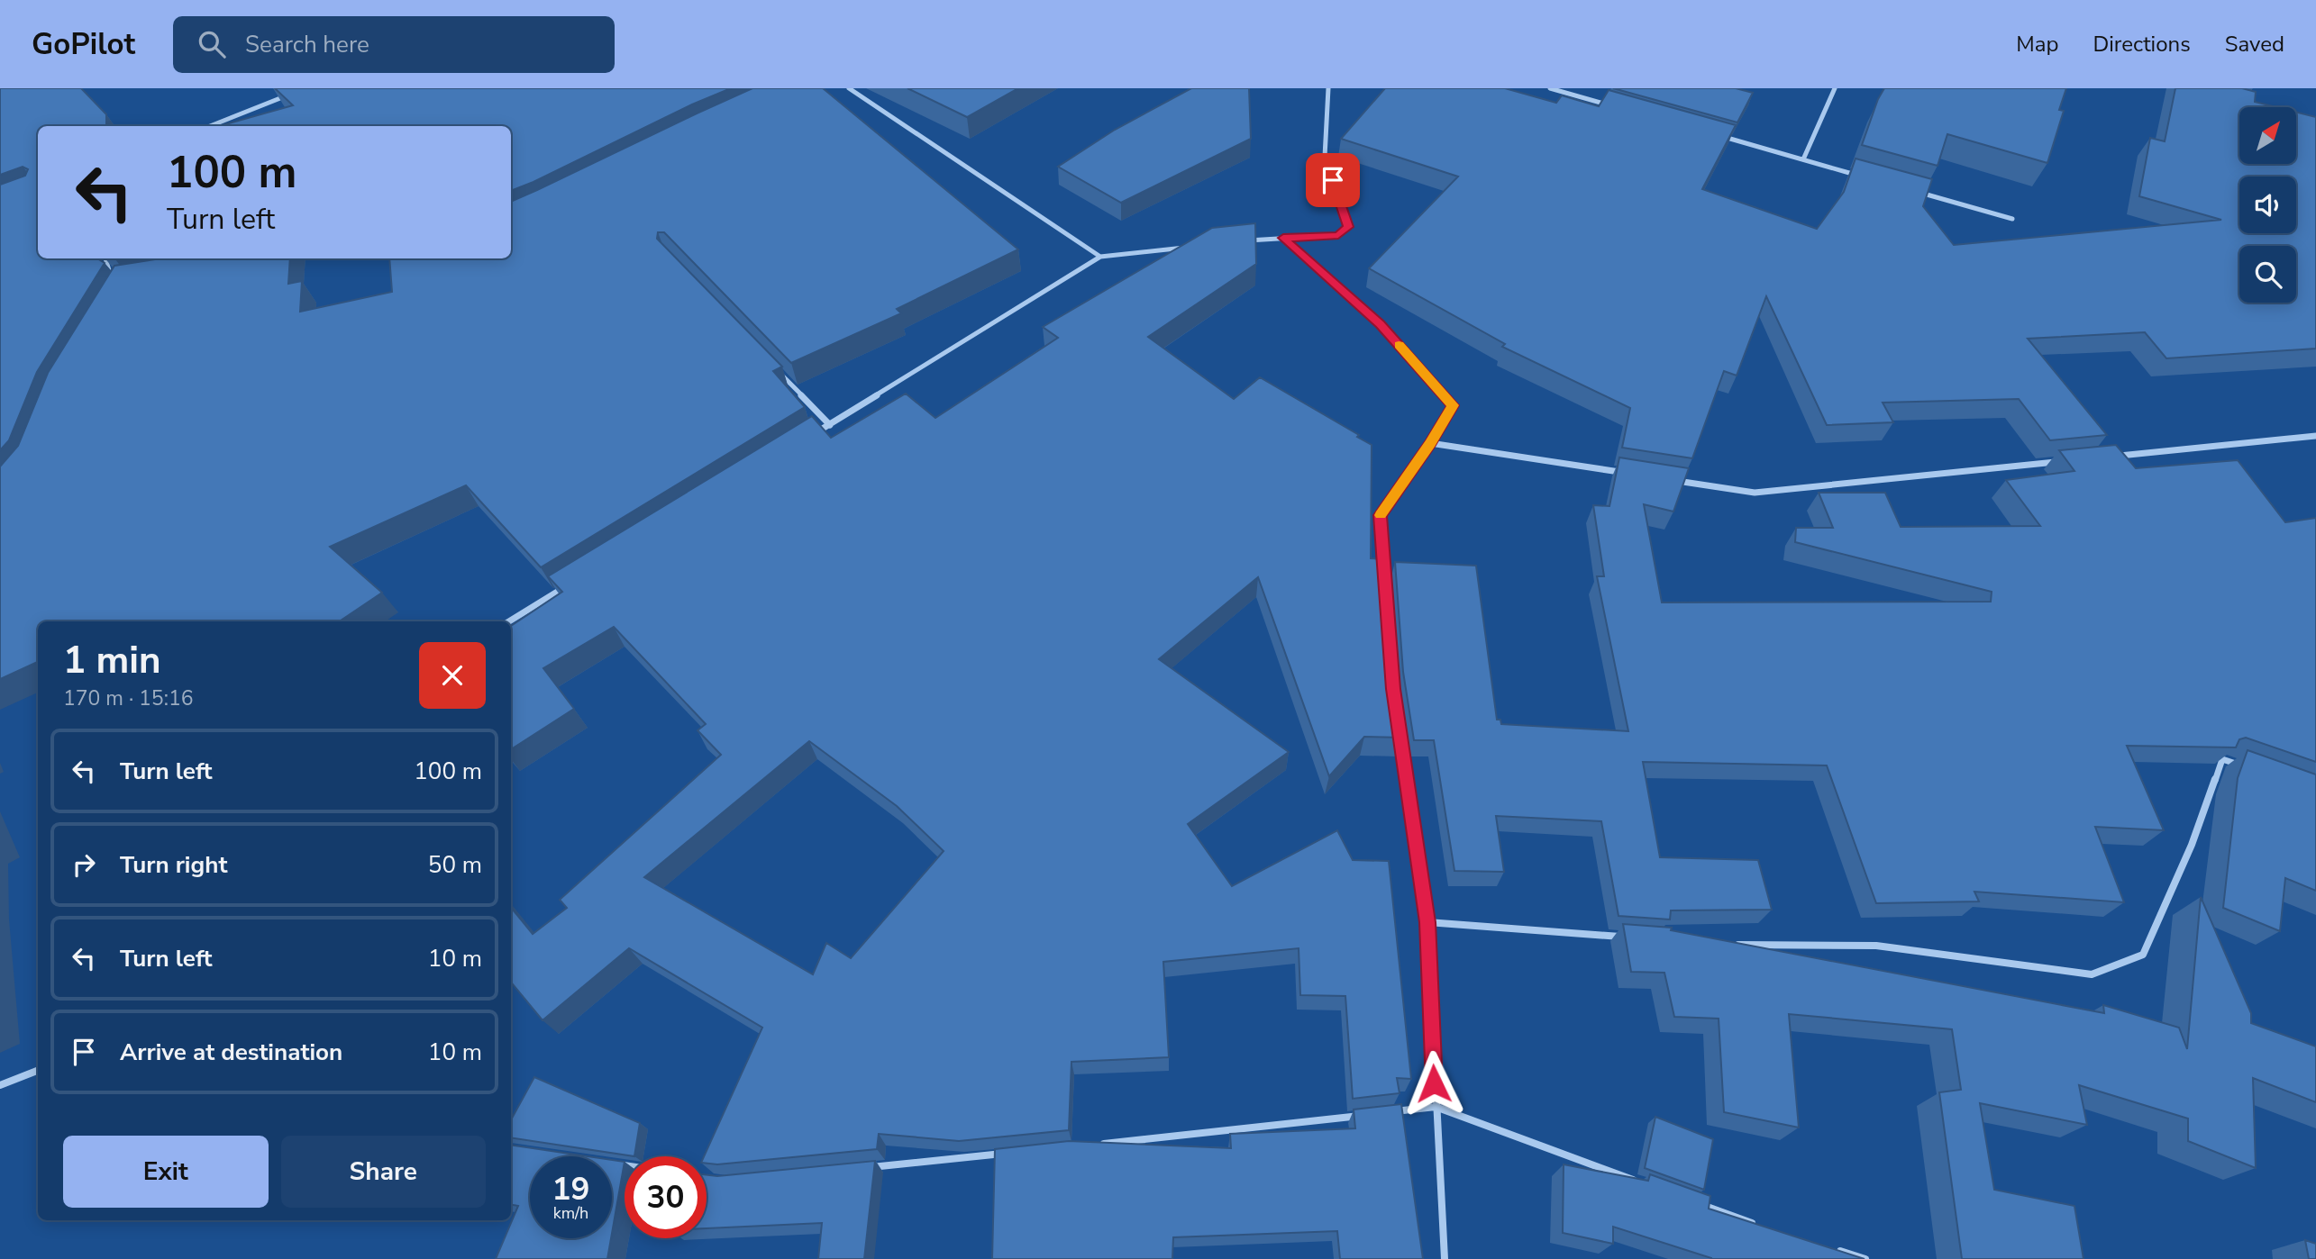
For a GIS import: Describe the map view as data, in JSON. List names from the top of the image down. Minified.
{"north":"top right","page":{"header":"GoPilot","search":"Search here","nav":["Map","Directions","Saved"],"turn":["100 m","Turn left"],"heading":["1 min","170 m · 15:16"],"list":[{"name":"Turn left","value":"100 m"},{"name":"Turn right","value":"50 m"},{"name":"Turn left","value":"10 m"},{"name":"Arrive at destination","value":"10 m"}],"buttons":["Exit","Share"],"speed":"19 km/h","limit":"30"}}
